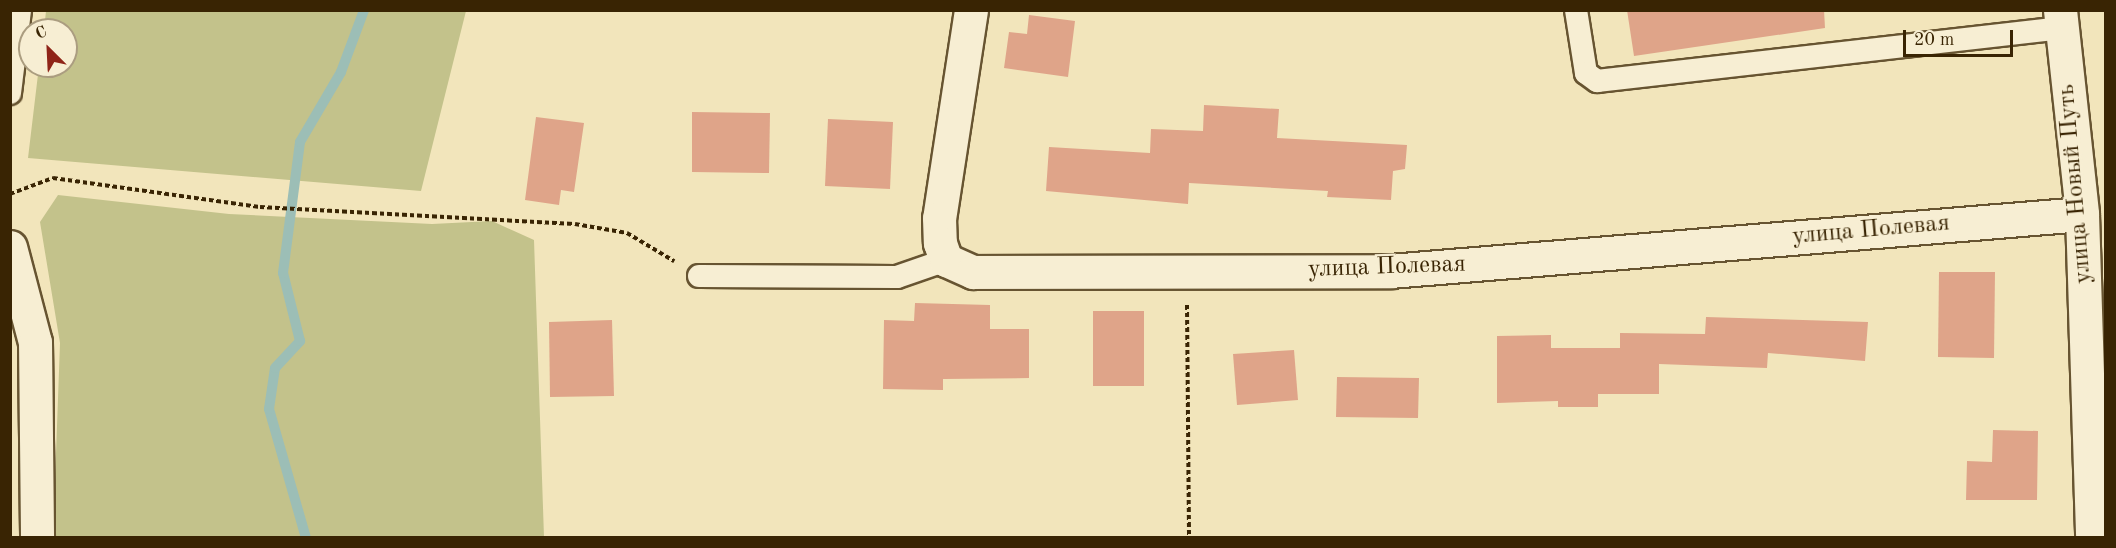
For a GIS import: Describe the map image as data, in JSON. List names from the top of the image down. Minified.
{"streets":{"street":["улица Новый Путь","улица Полевая"]},"crossings":[["улица Новый Путь","улица Полевая"]],"scale_bar":"20 m","north":"top left"}
